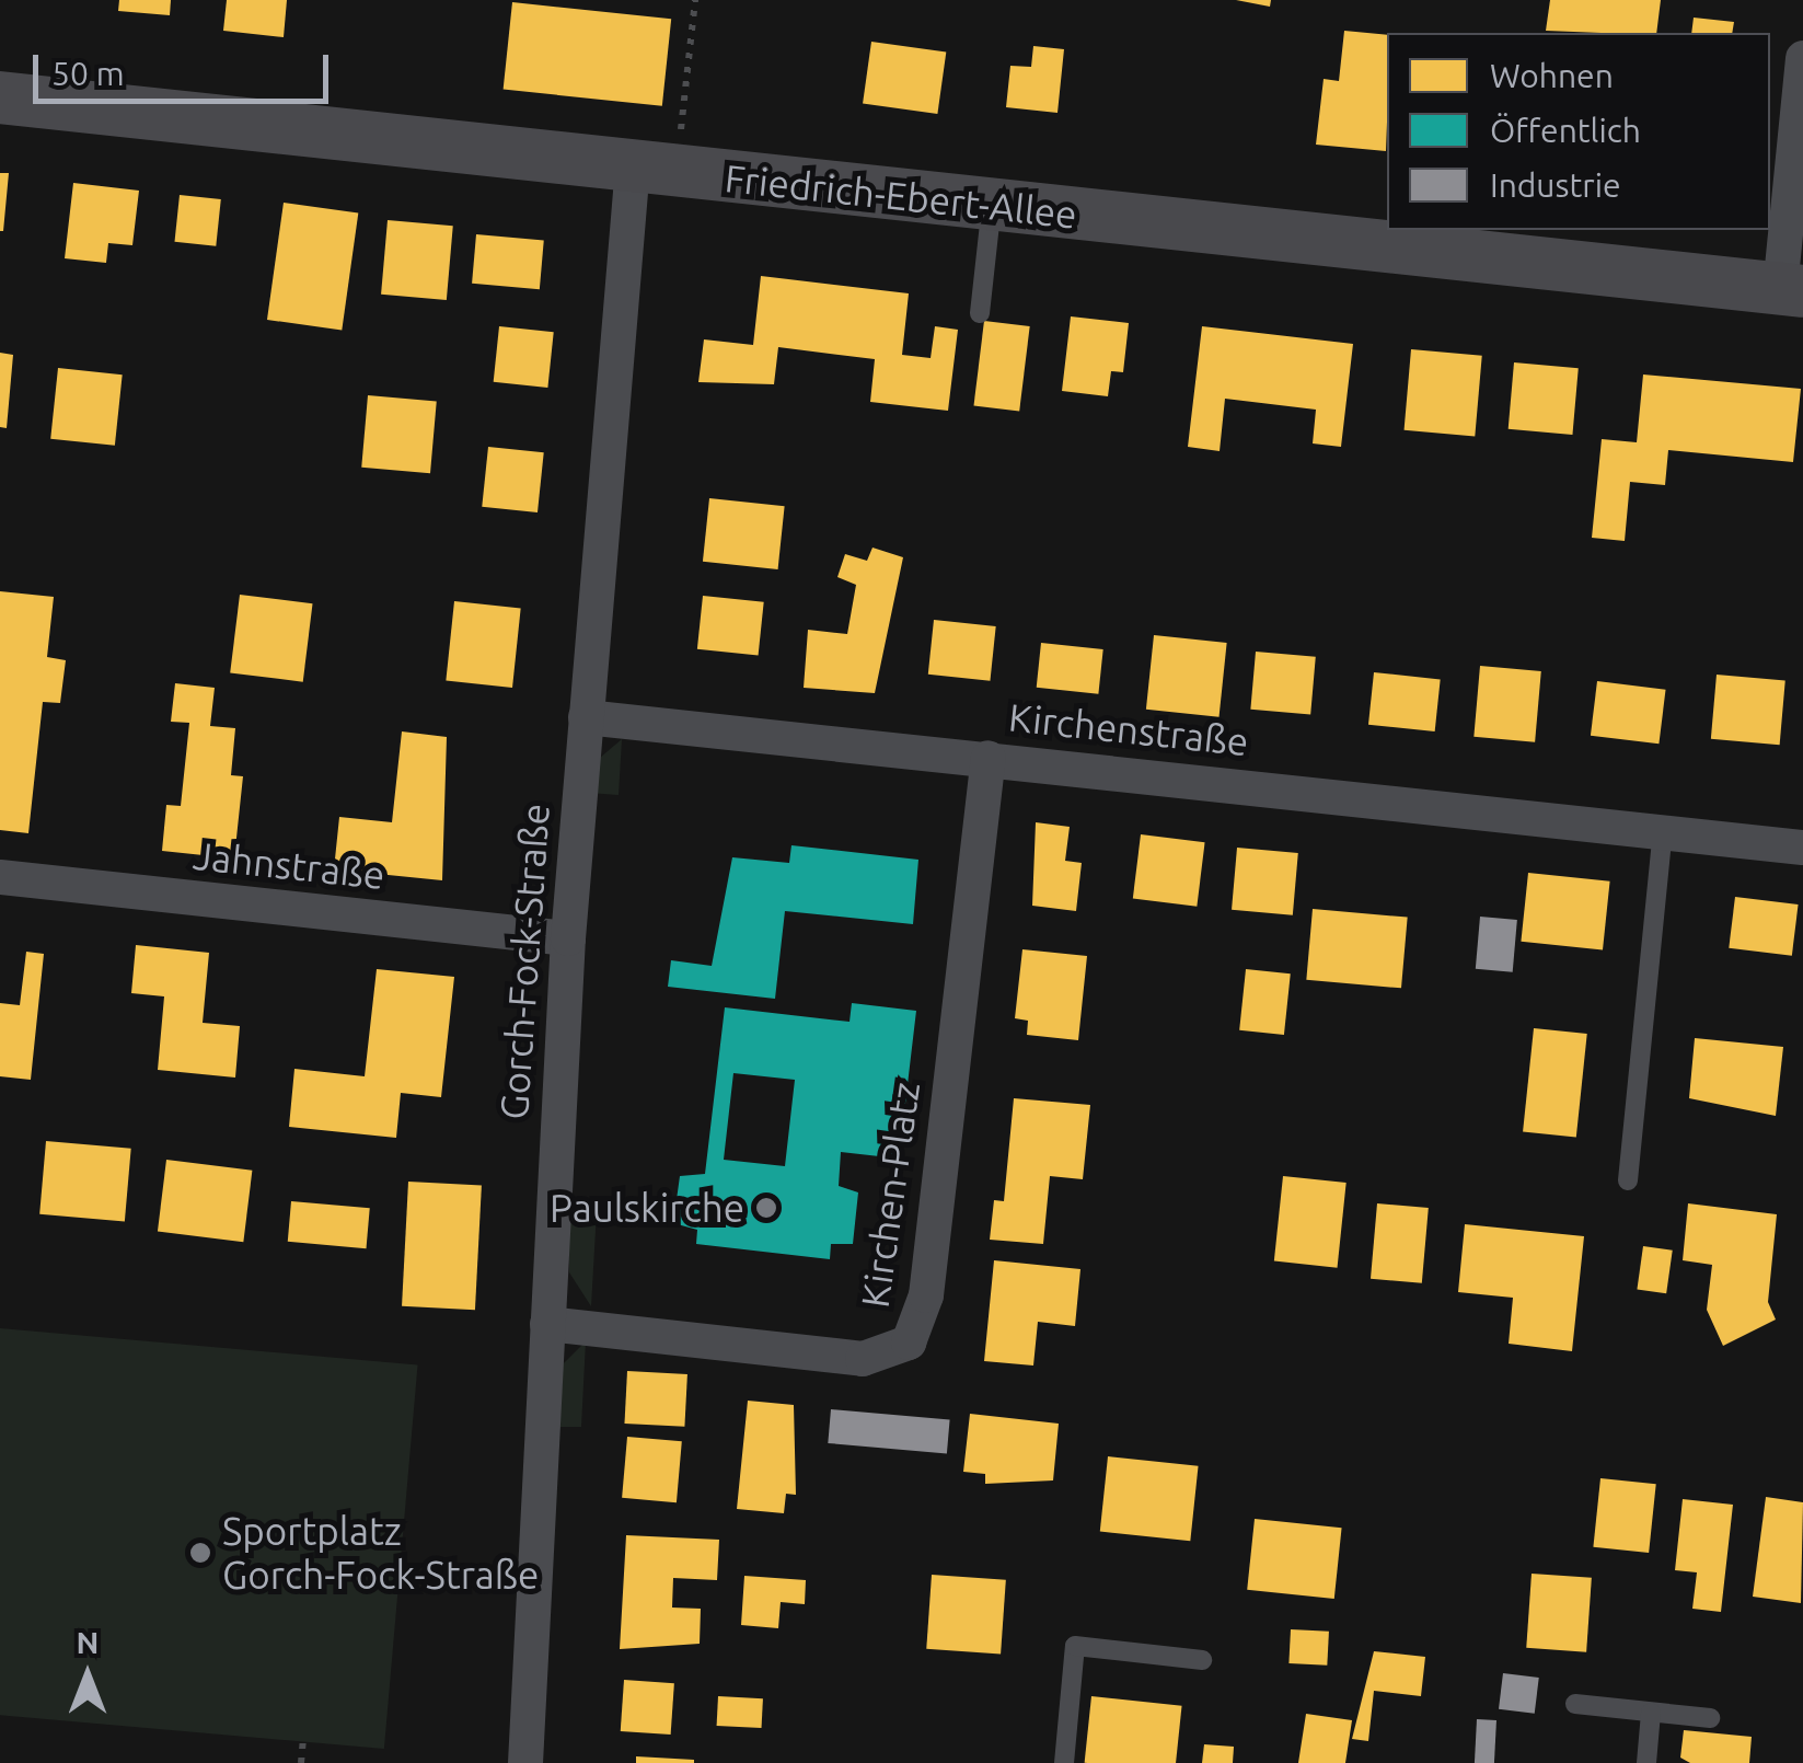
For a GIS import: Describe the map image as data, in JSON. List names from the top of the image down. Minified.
{"streets":{"street":["Friedrich-Ebert-Allee","Kirchenstraße","Jahnstraße","Gorch-Fock-Straße","Kirchen-Platz"]},"crossings":[["Friedrich-Ebert-Allee","Gorch-Fock-Straße"],["Kirchenstraße","Gorch-Fock-Straße"],["Kirchenstraße","Kirchen-Platz"],["Jahnstraße","Gorch-Fock-Straße"],["Gorch-Fock-Straße","Kirchen-Platz"]],"places":["Paulskirche","Sportplatz Gorch-Fock-Straße"],"legend":["Wohnen","Öffentlich","Industrie"],"scale_bar":"50 m","north":"top"}
